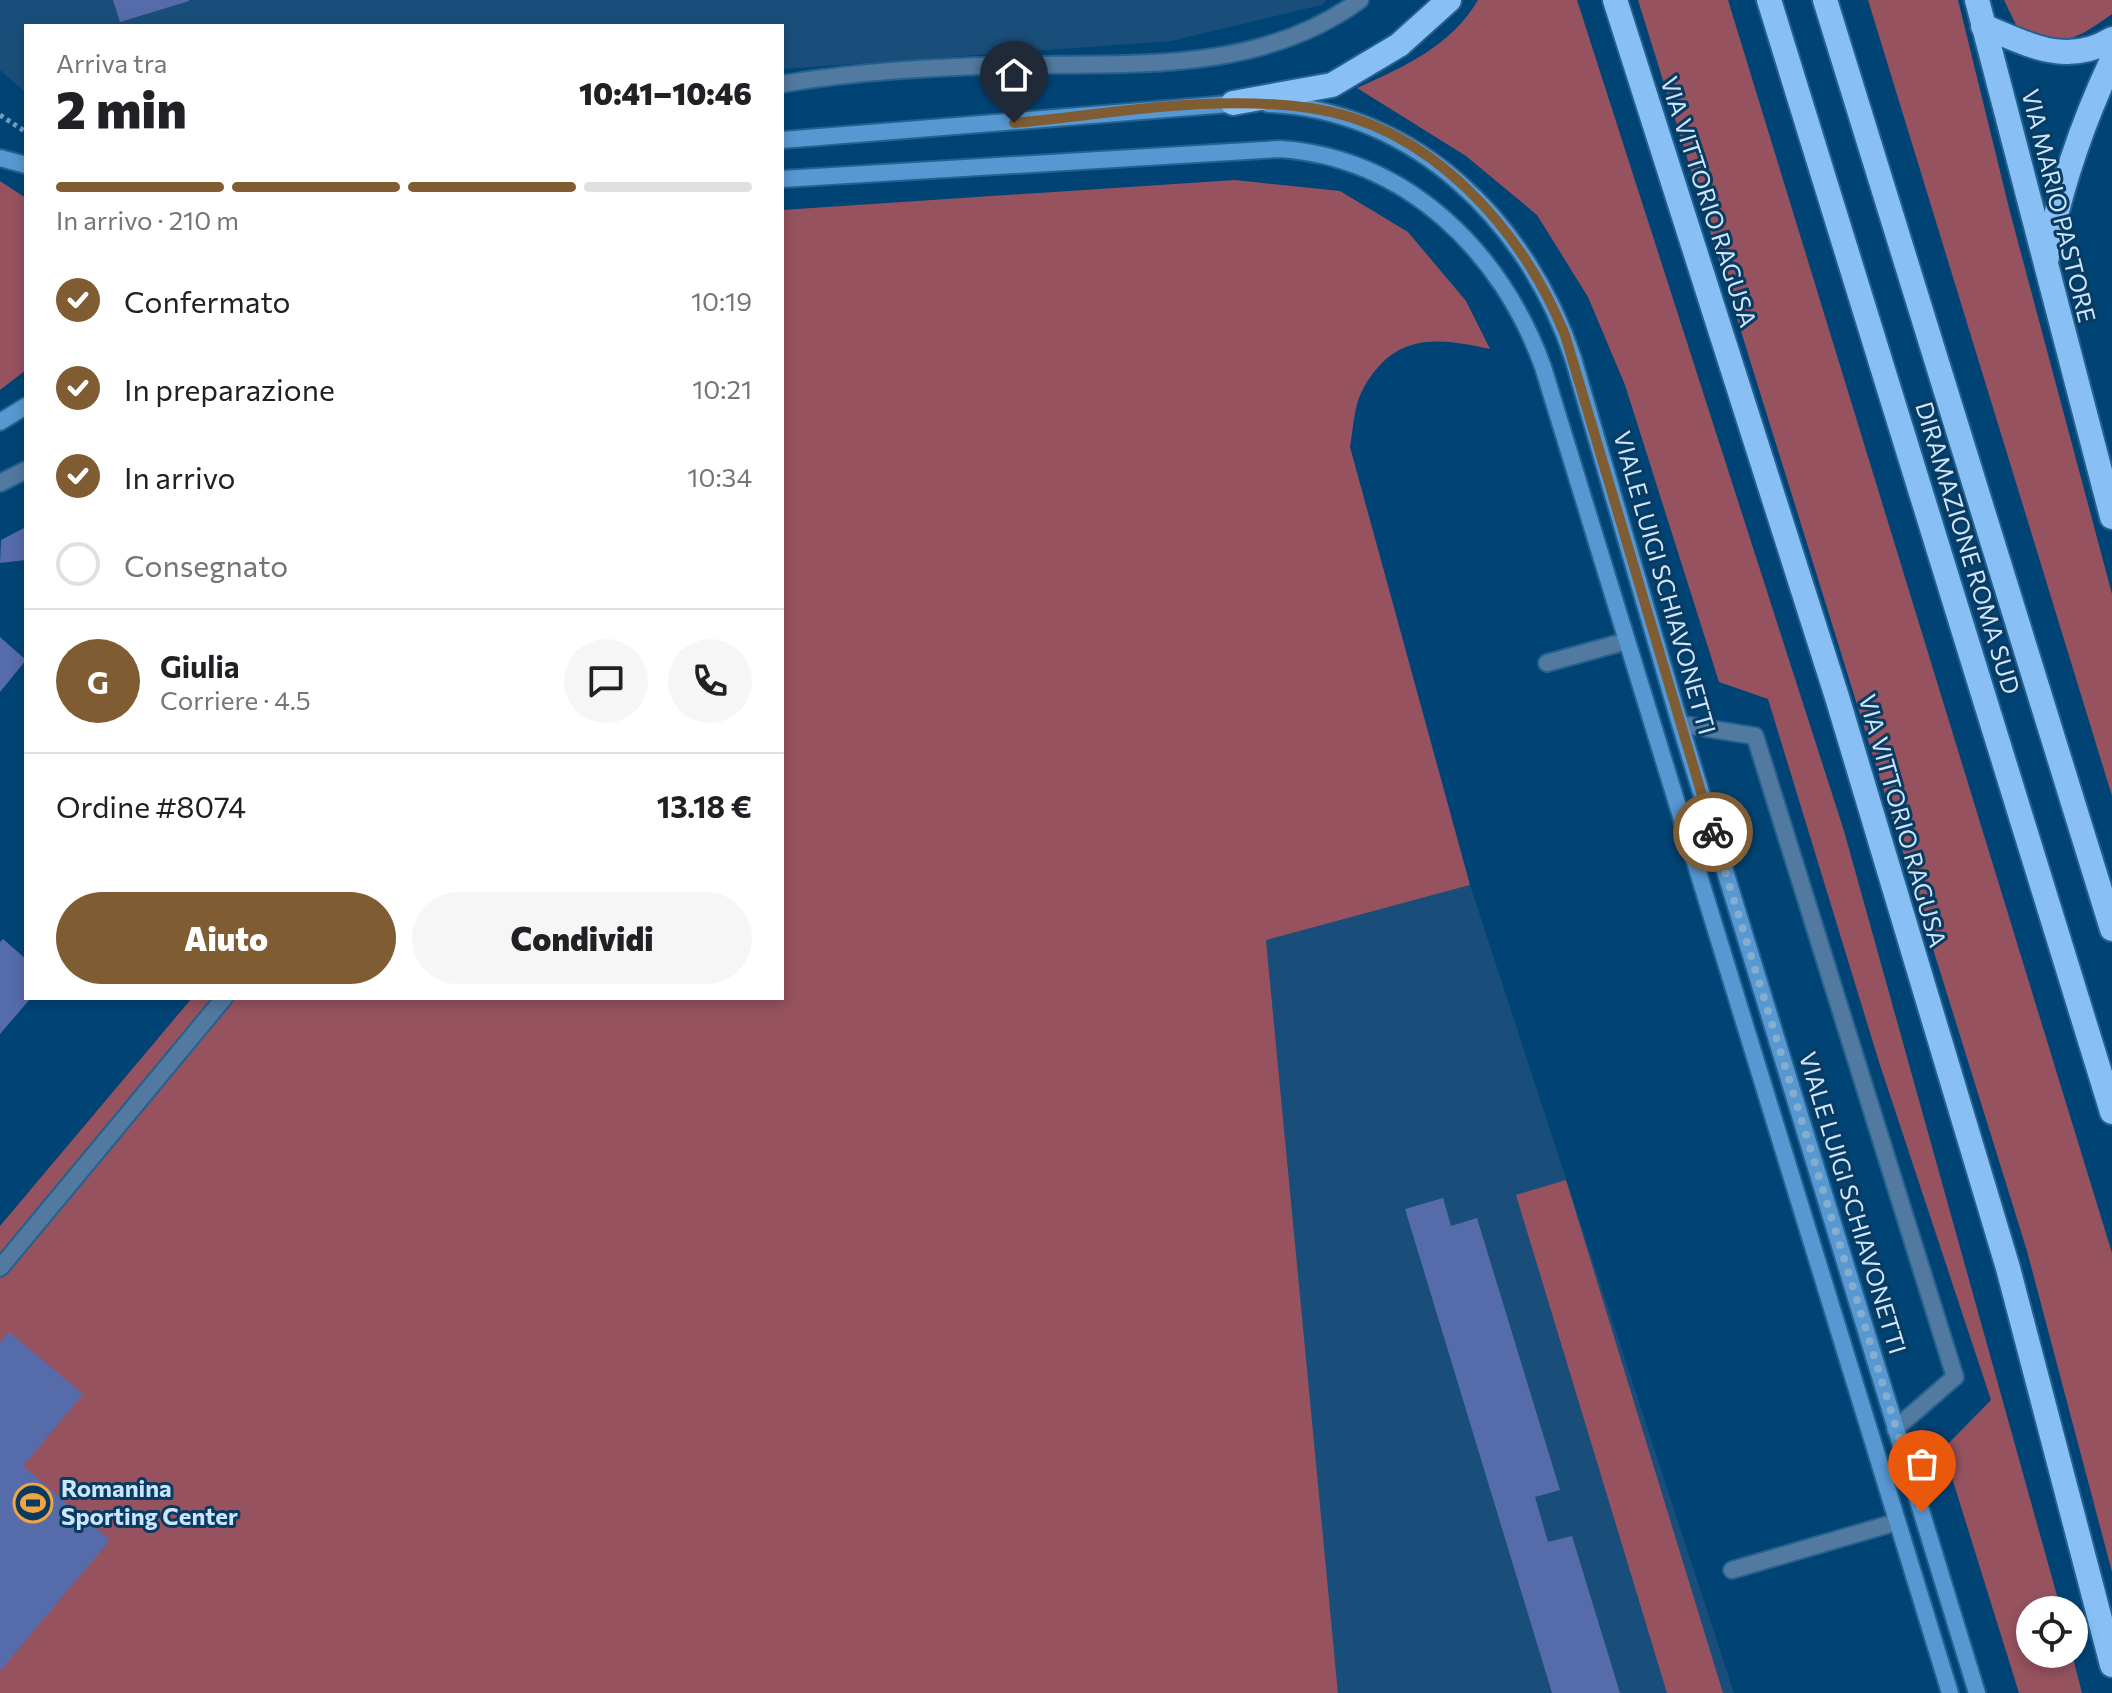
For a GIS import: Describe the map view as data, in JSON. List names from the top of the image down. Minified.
{"streets":{"highway":["VIA VITTORIO RAGUSA","VIA MARIO PASTORE","DIRAMAZIONE ROMA SUD"],"street":["VIALE LUIGI SCHIAVONETTI"]},"places":{"sports":["Romanina Sporting Center"]},"page":{"heading":["2 min","Arriva tra","10:41–10:46"],"panel":["Giulia","Corriere · 4.5","Ordine #8074","13.18 €"],"bar":"In arrivo · 210 m","list":[["Confermato","10:19"],["In preparazione","10:21"],["In arrivo","10:34"],"Consegnato"],"round":"G","buttons":["Aiuto","Condividi"]}}
